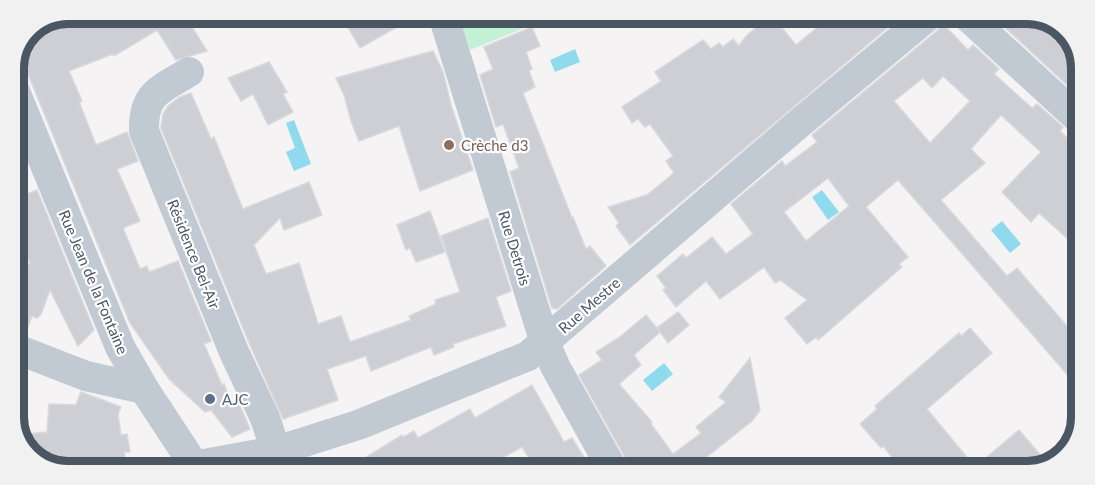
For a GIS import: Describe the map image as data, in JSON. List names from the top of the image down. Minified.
{"streets":{"street":["Rue Detrois","Résidence Bel-Air","Rue Jean de la Fontaine","Rue Mestre"]},"crossings":[["Rue Detrois","Rue Mestre"],["Résidence Bel-Air","Rue Mestre"]],"places":["Crèche d3","AJC"]}
